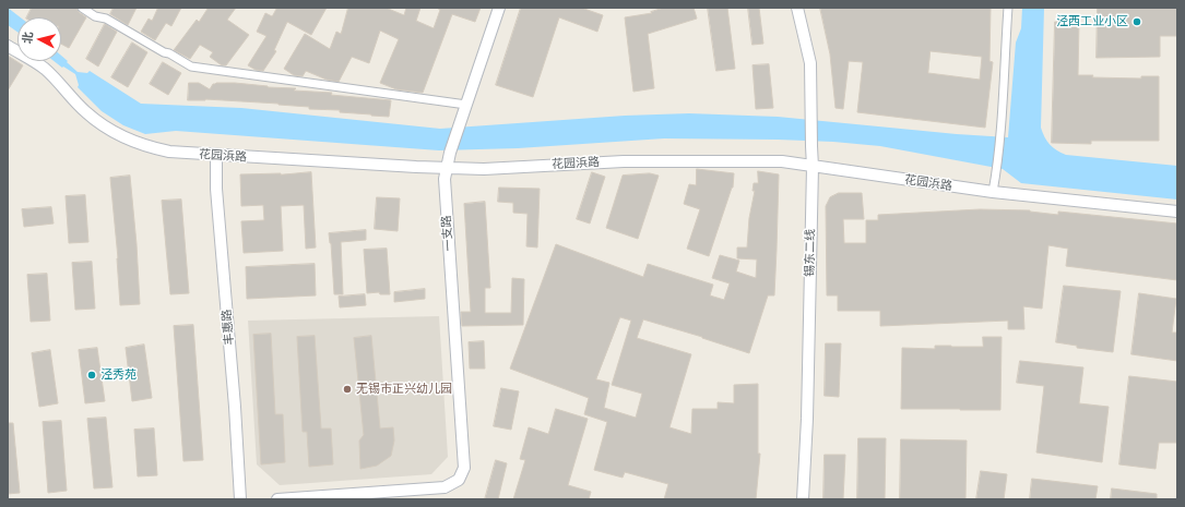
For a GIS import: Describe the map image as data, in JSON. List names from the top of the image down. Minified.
{"streets":{"street":["花园浜路","一支路","锡东二线","丰惠路"]},"crossings":[["花园浜路","一支路"],["花园浜路","锡东二线"],["花园浜路","丰惠路"]],"places":["泾西工业小区","泾秀苑","无锡市正兴幼儿园"],"north":"left"}
